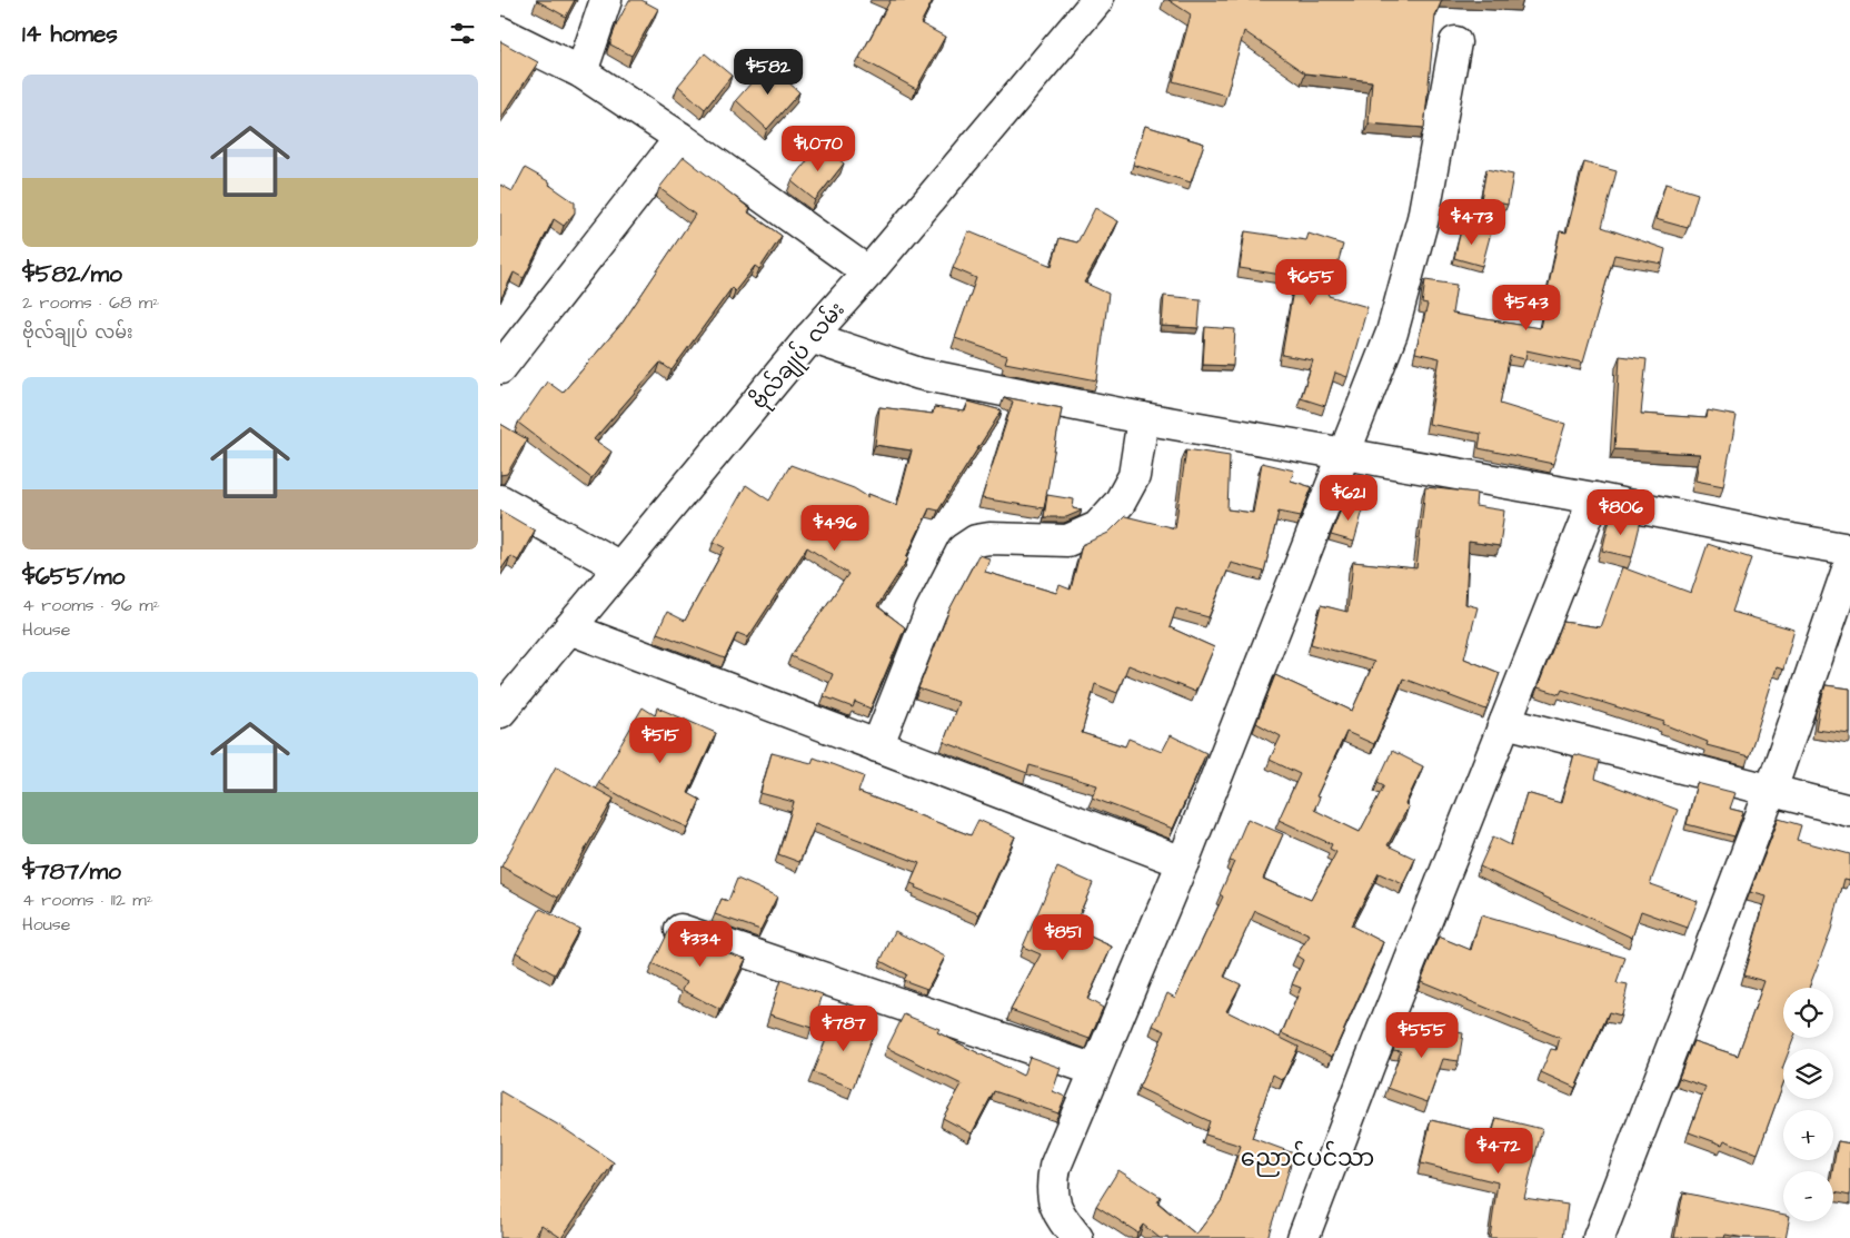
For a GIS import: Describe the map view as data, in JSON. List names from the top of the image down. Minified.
{"streets":{"street":["ဗိုလ်ချုပ် လမ်း"]},"districts":["ညောင်ပင်သာ"],"page":{"heading":"14 homes","price":["$582","$1,070","$473","$655","$543","$621","$806","$496","$515","$851","$334","$787","$555","$472"],"list":[{"name":"$582/mo","note":"2 rooms · 68 m² · ဗိုလ်ချုပ် လမ်း"},{"name":"$655/mo","note":"4 rooms · 96 m² · House"},{"name":"$787/mo","note":"4 rooms · 112 m² · House"}],"map_buttons":["+","−"]}}
